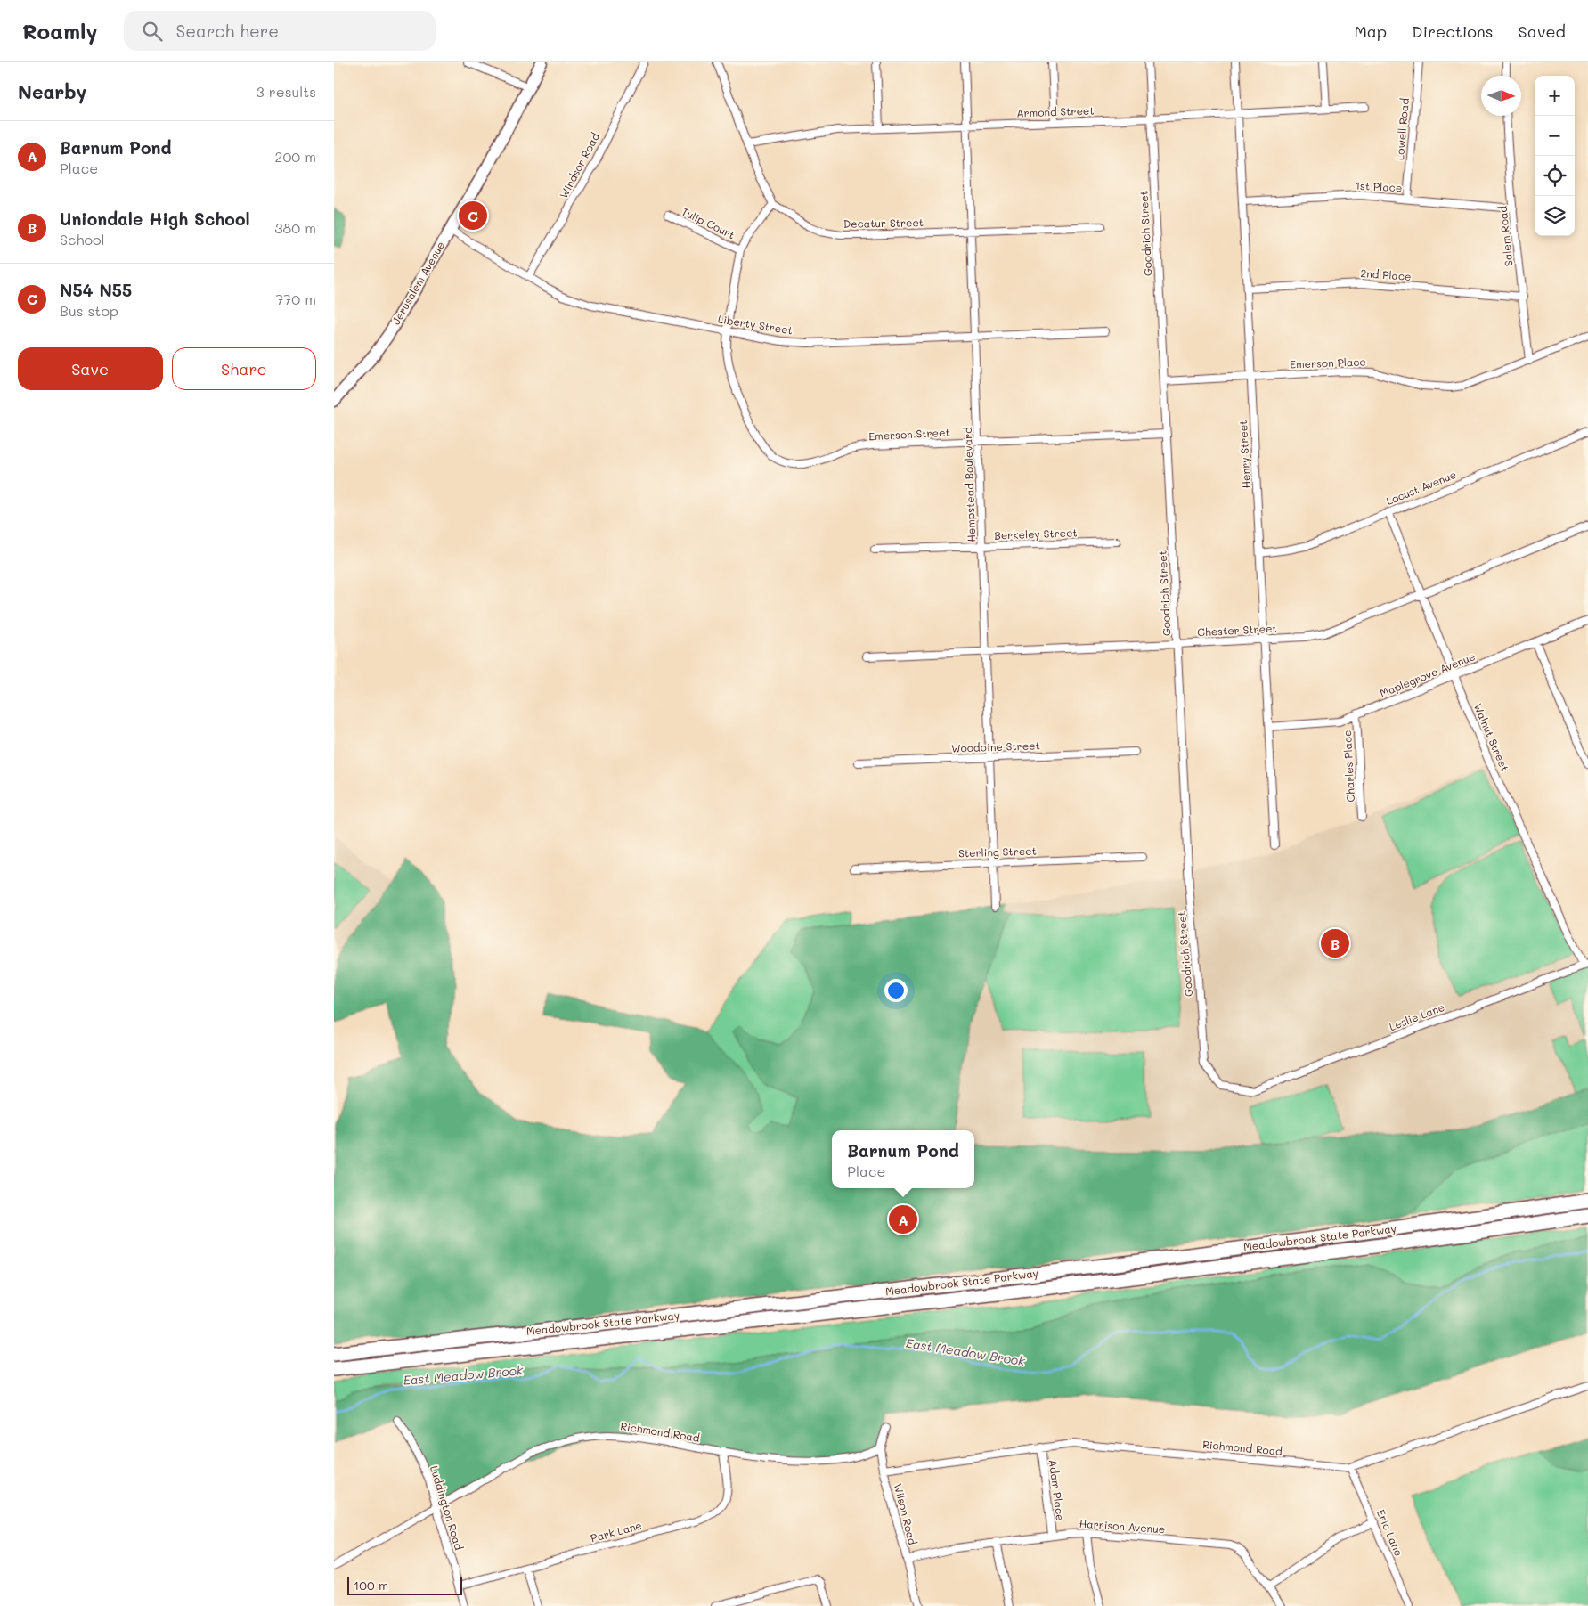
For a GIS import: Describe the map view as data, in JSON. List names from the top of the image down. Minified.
{"streets":{"highway":["Meadowbrook State Parkway"],"main road":["Jerusalem Avenue"],"street":["Armond Street","Lowell Road","Windsor Road","1st Place","Tulip Court","Decatur Street","Goodrich Street","Salem Road","2nd Place","Liberty Street","Emerson Place","Emerson Street","Henry Street","Hempstead Boulevard","Locust Avenue","Berkeley Street","Chester Street","Maplegrove Avenue","Walnut Street","Woodbine Street","Charles Place","Sterling Street","Leslie Lane","Richmond Road","Adam Place","Luddington Road","Wilson Road","Harrison Avenue","Park Lane","Eric Lane"]},"crossings":[["Armond Street","Goodrich Street"],["Armond Street","Henry Street"],["Armond Street","Hempstead Boulevard"],["Lowell Road","1st Place"],["Windsor Road","Liberty Street"],["1st Place","Salem Road"],["1st Place","Henry Street"],["Tulip Court","Emerson Street"],["Decatur Street","Emerson Street"],["Decatur Street","Hempstead Boulevard"],["Goodrich Street","Emerson Place"],["Goodrich Street","Emerson Street"],["Goodrich Street","Chester Street"],["Goodrich Street","Leslie Lane"],["Salem Road","2nd Place"],["Salem Road","Emerson Place"],["2nd Place","Henry Street"],["Jerusalem Avenue","Liberty Street"],["Liberty Street","Emerson Street"],["Liberty Street","Hempstead Boulevard"],["Emerson Place","Henry Street"],["Emerson Street","Hempstead Boulevard"],["Henry Street","Locust Avenue"],["Henry Street","Chester Street"],["Henry Street","Maplegrove Avenue"],["Hempstead Boulevard","Berkeley Street"],["Hempstead Boulevard","Chester Street"],["Hempstead Boulevard","Woodbine Street"],["Hempstead Boulevard","Sterling Street"],["Locust Avenue","Walnut Street"],["Chester Street","Walnut Street"],["Maplegrove Avenue","Walnut Street"],["Maplegrove Avenue","Charles Place"],["Walnut Street","Leslie Lane"],["Richmond Road","Adam Place"],["Richmond Road","Luddington Road"],["Richmond Road","Wilson Road"],["Richmond Road","Park Lane"],["Richmond Road","Eric Lane"],["Adam Place","Harrison Avenue"],["Luddington Road","Park Lane"],["Wilson Road","Harrison Avenue"]],"water":["East Meadow Brook"],"scale_bar":"100 m","north":"right","page":{"header":"Roamly","search":"Search here","nav":["Map","Directions","Saved"],"heading":["Nearby","3 results"],"map_buttons":["+","−"],"list":[{"mark":"A","name":"Barnum Pond","note":"Place","value":"200 m"},{"mark":"B","name":"Uniondale High School","note":"School","value":"380 m"},{"mark":"C","name":"N54 N55","note":"Bus stop","value":"770 m"}],"pins":["C","B","A"],"buttons":["Save","Share"],"popup":["Barnum Pond","Place"],"scale":"100 m"}}
